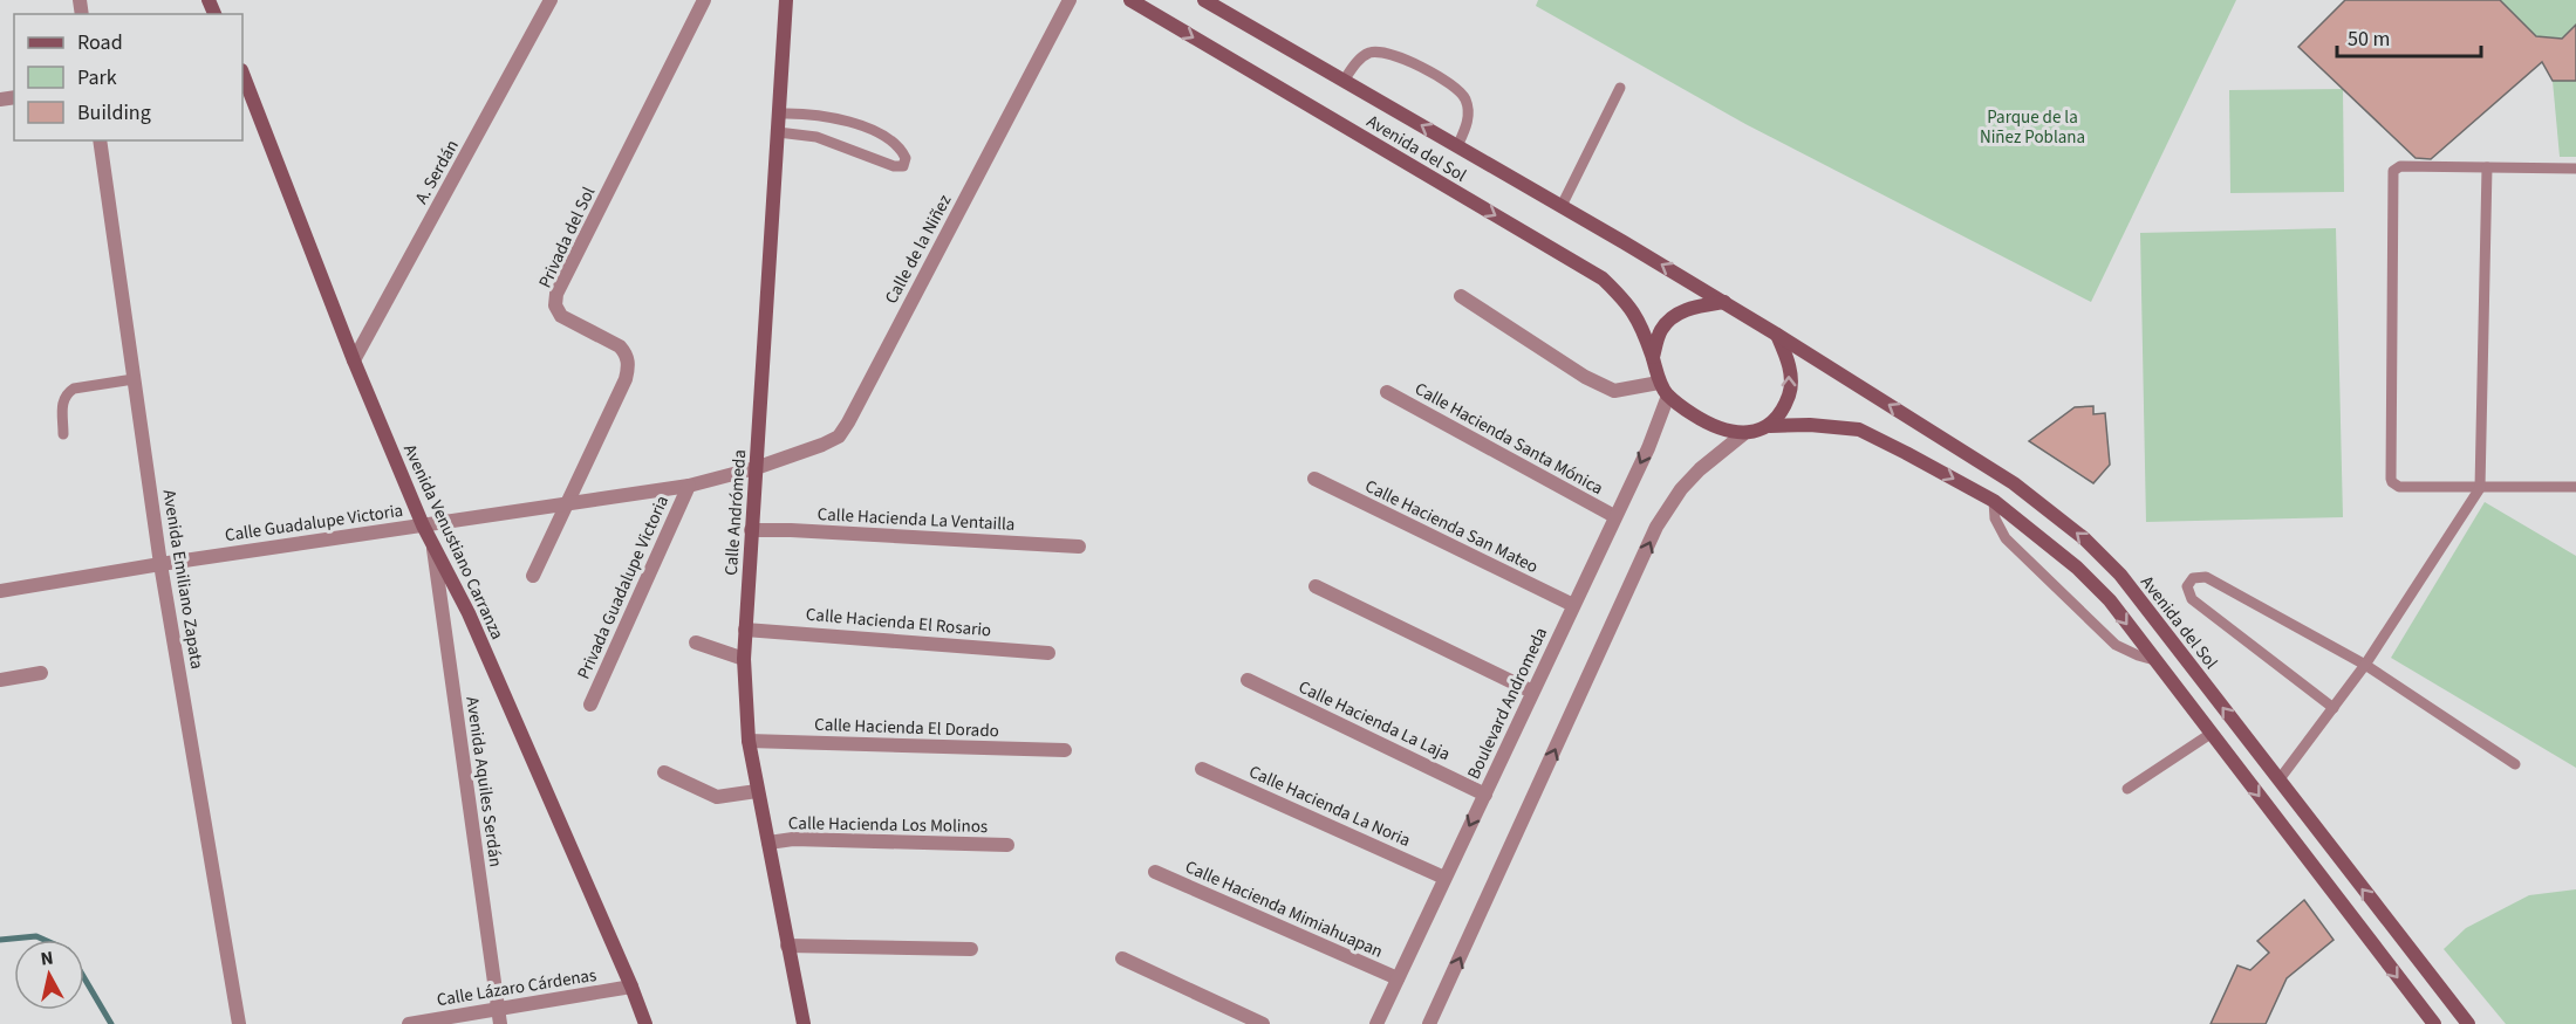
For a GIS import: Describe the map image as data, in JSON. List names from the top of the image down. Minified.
{"streets":{"main road":["Avenida del Sol","Calle Andrómeda","Avenida Venustiano Carranza"],"street":["A. Serdán","Privada del Sol","Calle de la Niñez","Calle Hacienda Santa Mónica","Calle Hacienda La Ventailla","Calle Guadalupe Victoria","Calle Hacienda San Mateo","Avenida Emiliano Zapata","Privada Guadalupe Victoria","Calle Hacienda El Rosario","Boulevard Andromeda","Calle Hacienda La Laja","Calle Hacienda El Dorado","Avenida Aquiles Serdán","Calle Hacienda La Noria","Calle Hacienda Los Molinos","Calle Hacienda Mimiahuapan","Calle Lázaro Cárdenas"]},"crossings":[["Avenida del Sol","Boulevard Andromeda"],["A. Serdán","Avenida Venustiano Carranza"],["Privada del Sol","Calle Guadalupe Victoria"],["Calle de la Niñez","Calle Andrómeda"],["Calle de la Niñez","Calle Guadalupe Victoria"],["Calle Hacienda Santa Mónica","Boulevard Andromeda"],["Calle Andrómeda","Calle Hacienda La Ventailla"],["Calle Andrómeda","Calle Guadalupe Victoria"],["Calle Andrómeda","Calle Hacienda El Rosario"],["Calle Andrómeda","Calle Hacienda El Dorado"],["Calle Andrómeda","Calle Hacienda Los Molinos"],["Calle Guadalupe Victoria","Avenida Venustiano Carranza"],["Calle Guadalupe Victoria","Avenida Emiliano Zapata"],["Calle Guadalupe Victoria","Privada Guadalupe Victoria"],["Calle Hacienda San Mateo","Boulevard Andromeda"],["Avenida Venustiano Carranza","Avenida Aquiles Serdán"],["Avenida Venustiano Carranza","Calle Lázaro Cárdenas"],["Boulevard Andromeda","Calle Hacienda La Laja"],["Boulevard Andromeda","Calle Hacienda La Noria"],["Boulevard Andromeda","Calle Hacienda Mimiahuapan"],["Avenida Aquiles Serdán","Calle Lázaro Cárdenas"]],"parks":["Parque de la Niñez Poblana"],"legend":["Road","Park","Building"],"scale_bar":"50 m","north":"top"}
